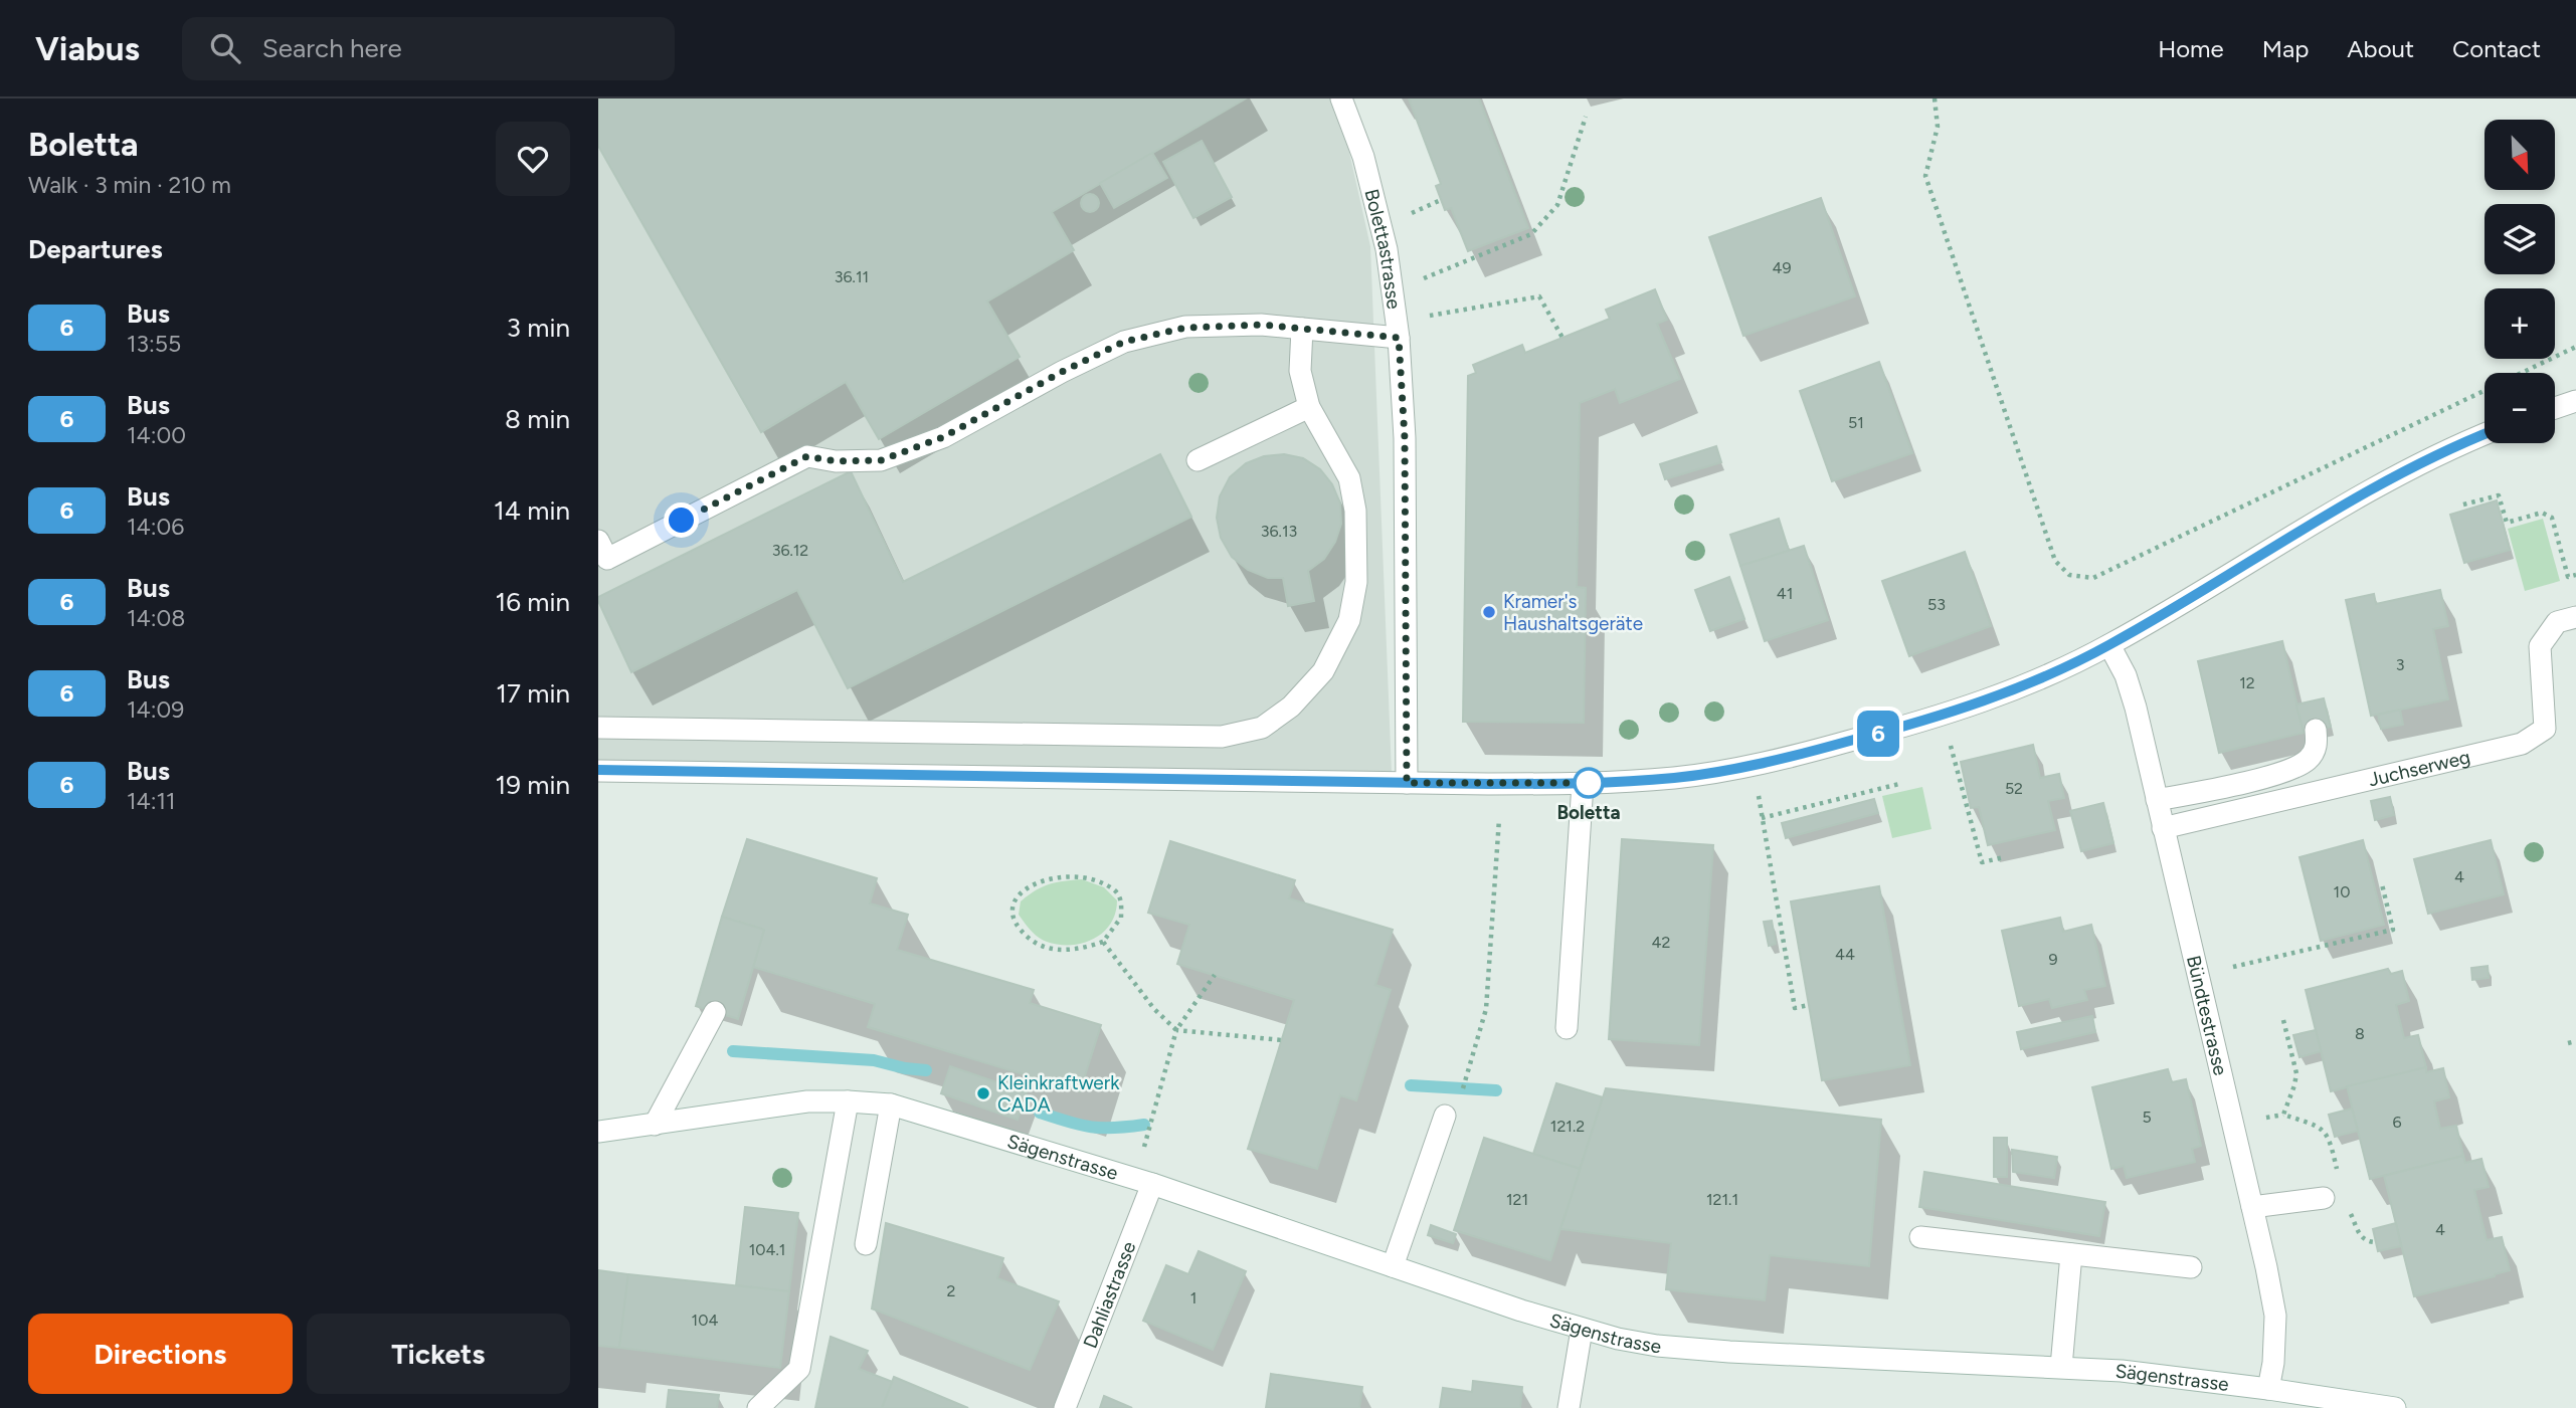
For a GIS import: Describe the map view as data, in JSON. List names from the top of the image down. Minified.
{"streets":{"street":["Bolettastrasse","Juchserweg","Bündtestrasse","Sägenstrasse","Dahliastrasse"]},"crossings":[["Juchserweg","Bündtestrasse"],["Bündtestrasse","Sägenstrasse"],["Sägenstrasse","Dahliastrasse"]],"places":["Kramer's Haushaltsgeräte","Boletta","Kleinkraftwerk CADA"],"lines":["bus line 6"],"house_numbers":["49","36.11","51","36.13","36.12","41","53","3","12","52","4","10","42","44","9","8","5","6","121.2","121","121.1","4","104.1","2","1","104"],"north":"bottom right","page":{"header":"Viabus","search":"Search here","nav":["Home","Map","About","Contact"],"heading":[["Boletta","Walk · 3 min · 210 m"],"Departures"],"on_map":"6","map_buttons":["+","−"],"list":[{"mark":"6","name":"Bus","note":"13:55","value":"3 min"},{"mark":"6","name":"Bus","note":"14:00","value":"8 min"},{"mark":"6","name":"Bus","note":"14:06","value":"14 min"},{"mark":"6","name":"Bus","note":"14:08","value":"16 min"},{"mark":"6","name":"Bus","note":"14:09","value":"17 min"},{"mark":"6","name":"Bus","note":"14:11","value":"19 min"}],"buttons":["Directions","Tickets"]}}
